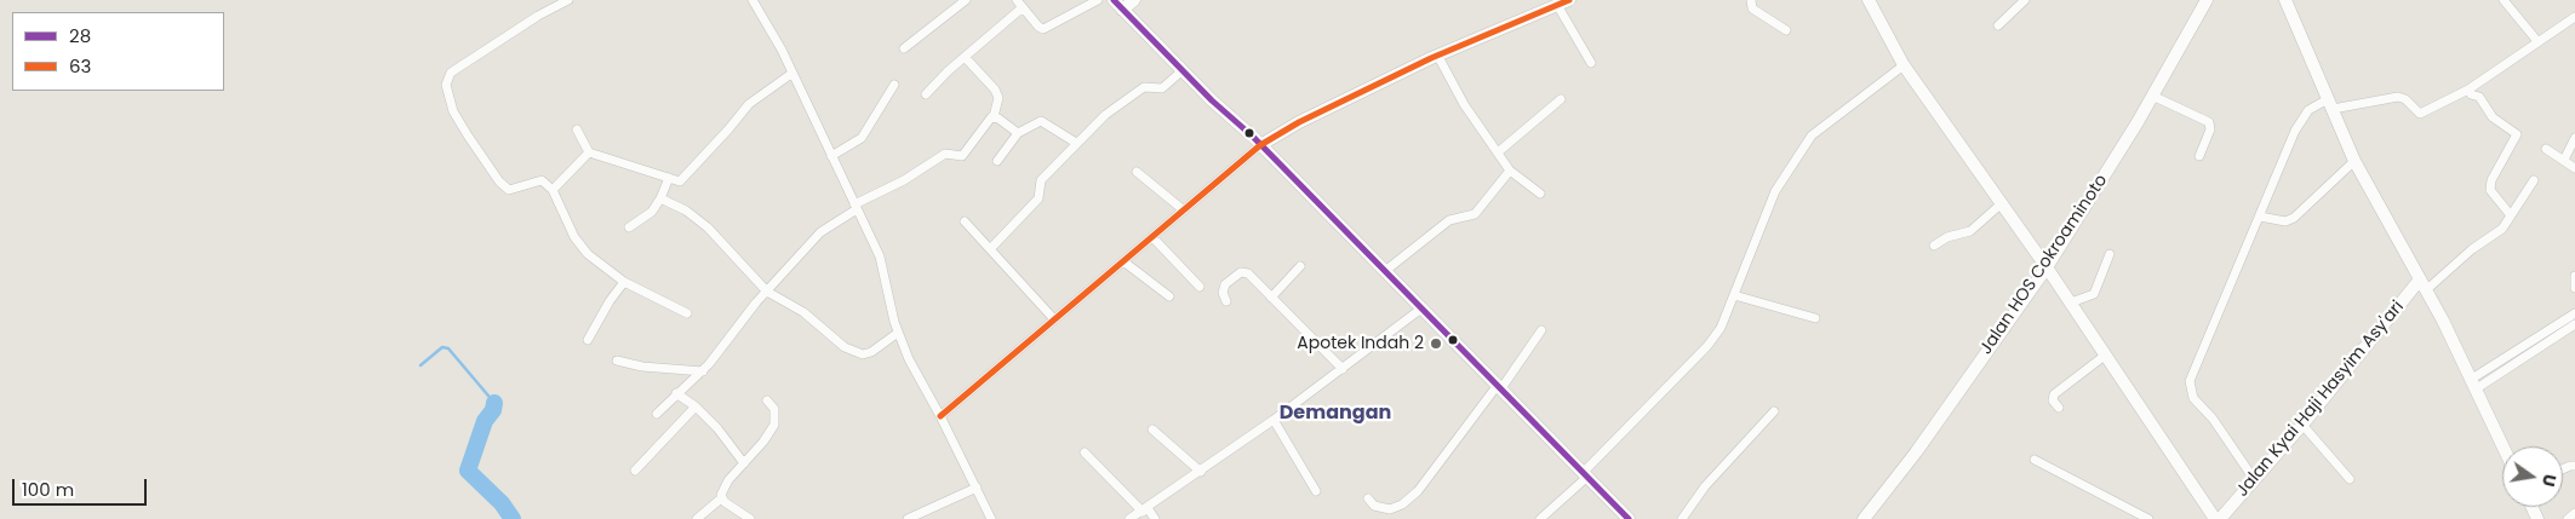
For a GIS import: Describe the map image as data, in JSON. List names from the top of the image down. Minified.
{"streets":{"street":["Jalan HOS Cokroaminoto","Jalan Kyai Haji Hasyim Asy'ari"]},"districts":["Demangan"],"places":["Apotek Indah 2"],"lines":["transit line 28","transit line 63"],"legend":["28","63"],"scale_bar":"100 m","north":"right"}
